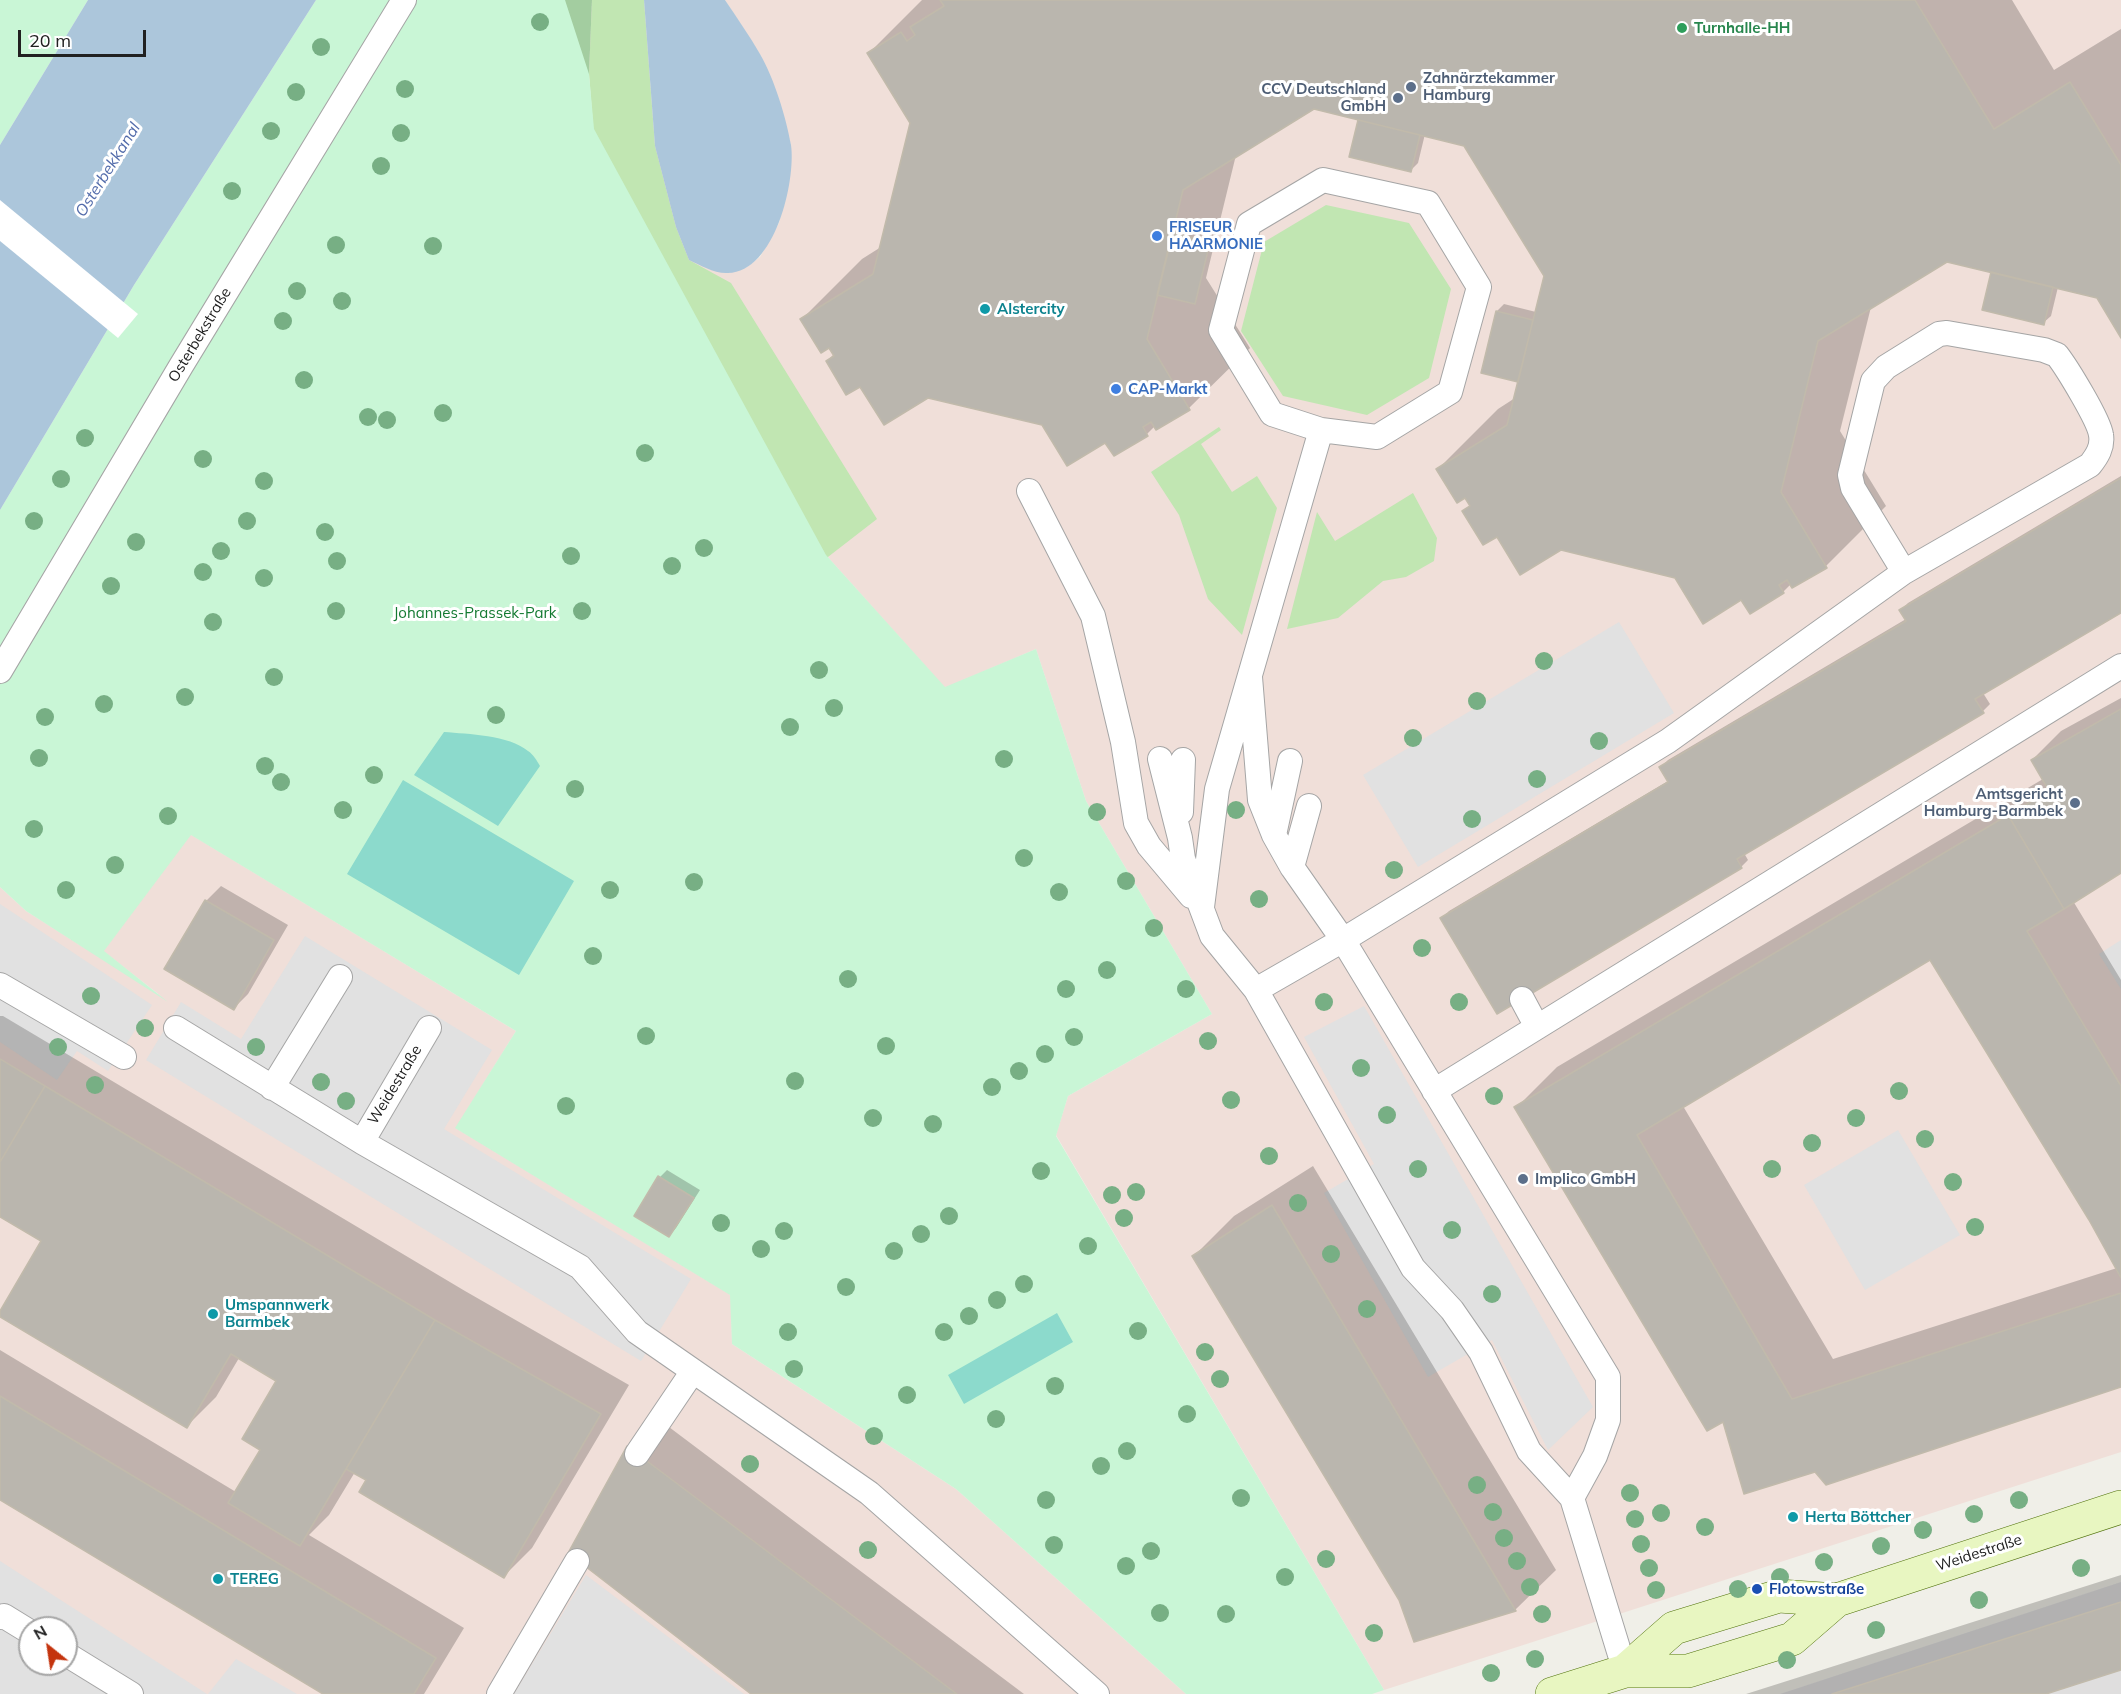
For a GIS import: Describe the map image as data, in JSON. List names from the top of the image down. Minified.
{"streets":{"street":["Weidestraße"],"lane":["Osterbekstraße"]},"water":["Osterbekkanal"],"parks":["Johannes-Prassek-Park"],"places":["Turnhalle-HH","Zahnärztekammer Hamburg","CCV Deutschland GmbH","FRISEUR HAARMONIE","Alstercity","CAP-Markt","Amtsgericht Hamburg-Barmbek","Implico GmbH","Umspannwerk Barmbek","Herta Böttcher","TEREG","Flotowstraße"],"scale_bar":"20 m","north":"top left"}
